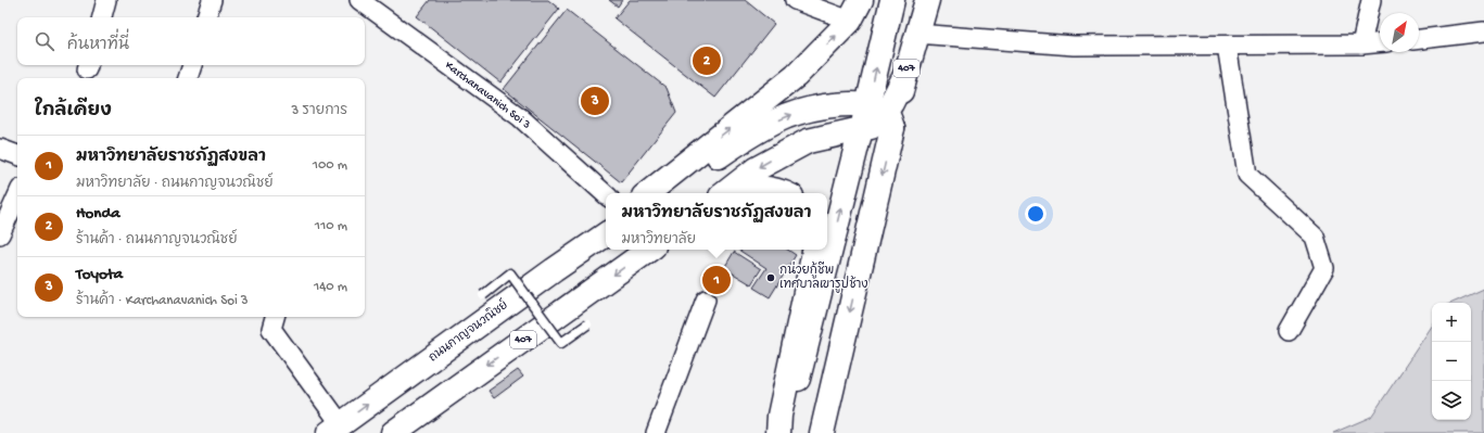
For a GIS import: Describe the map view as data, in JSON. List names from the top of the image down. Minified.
{"streets":{"main road":["407","ถนนกาญจนวณิชย์"],"street":["Karchanavanich Soi 3"]},"places":["กน่วยกู้ชีพ เทศบาลเขารูปช้าง"],"north":"top right","page":{"search":"ค้นหาที่นี่","pins":["2","3","1"],"heading":["ใกล้เคียง","3 รายการ"],"list":[{"mark":"1","name":"มหาวิทยาลัยราชภัฏสงขลา","note":"มหาวิทยาลัย · ถนนกาญจนวณิชย์","value":"100 m"},{"mark":"2","name":"Honda","note":"ร้านค้า · ถนนกาญจนวณิชย์","value":"110 m"},{"mark":"3","name":"Toyota","note":"ร้านค้า · Karchanavanich Soi 3","value":"140 m"}],"popup":["มหาวิทยาลัยราชภัฏสงขลา","มหาวิทยาลัย"],"map_buttons":["+","−"]}}
